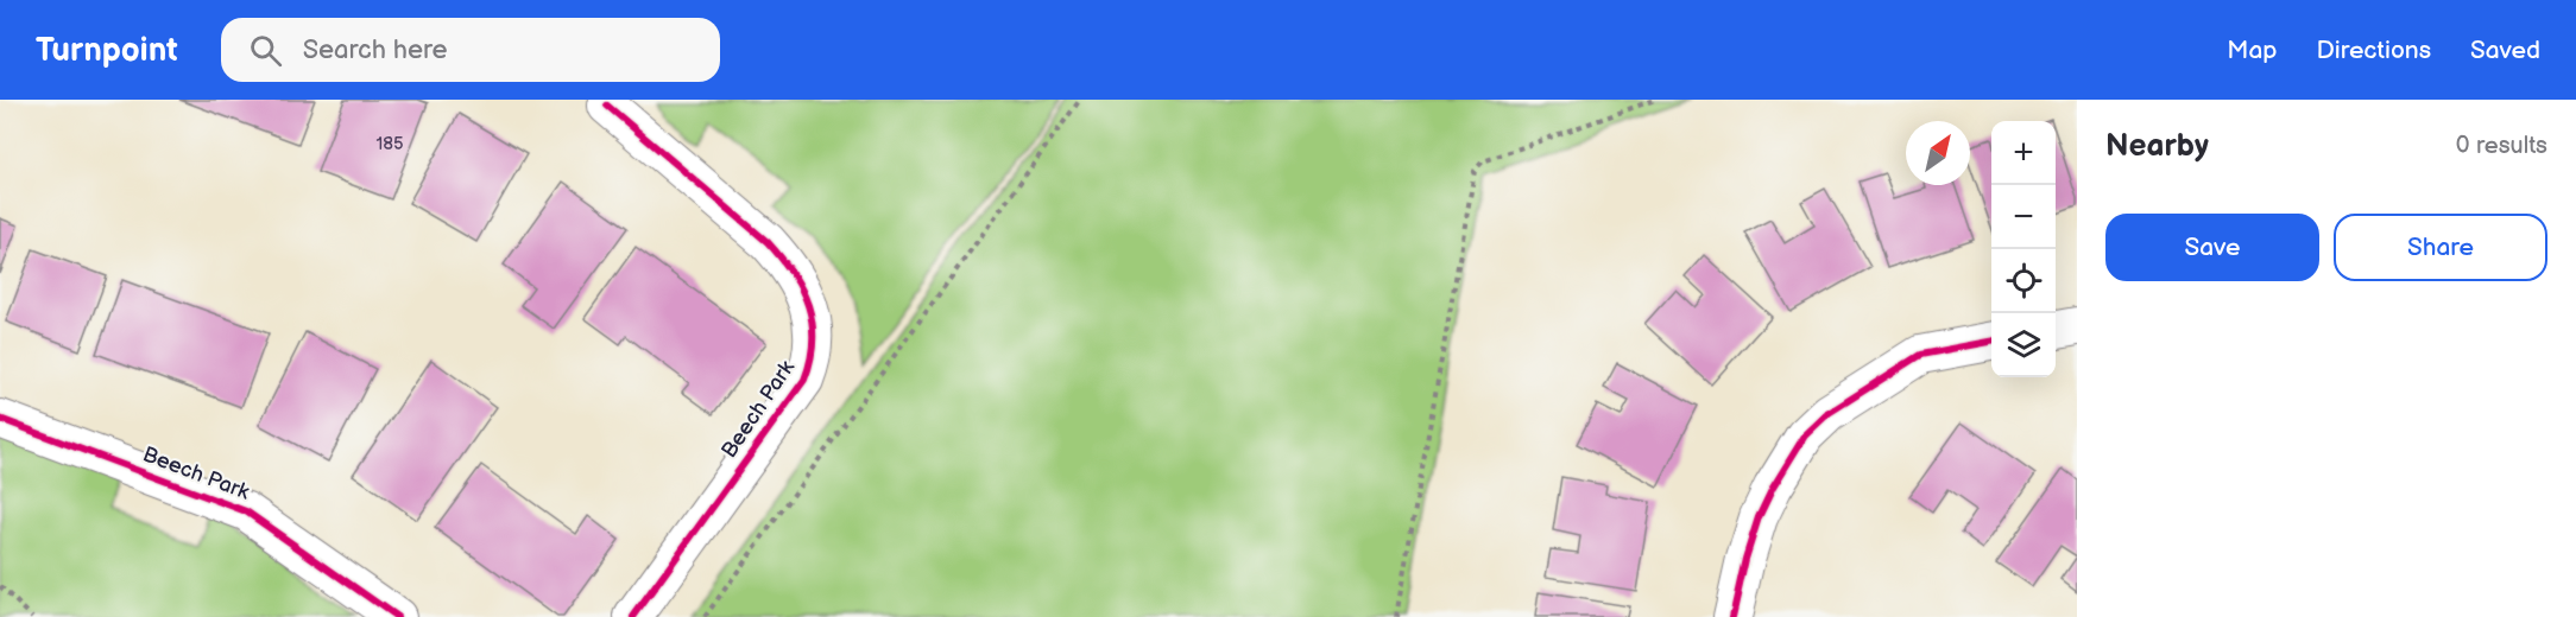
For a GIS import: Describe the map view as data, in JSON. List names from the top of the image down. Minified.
{"streets":{"street":["Beech Park"]},"house_numbers":["185"],"north":"top right","page":{"header":"Turnpoint","search":"Search here","nav":["Map","Directions","Saved"],"heading":["Nearby","0 results"],"map_buttons":["+","−"],"buttons":["Save","Share"]}}
